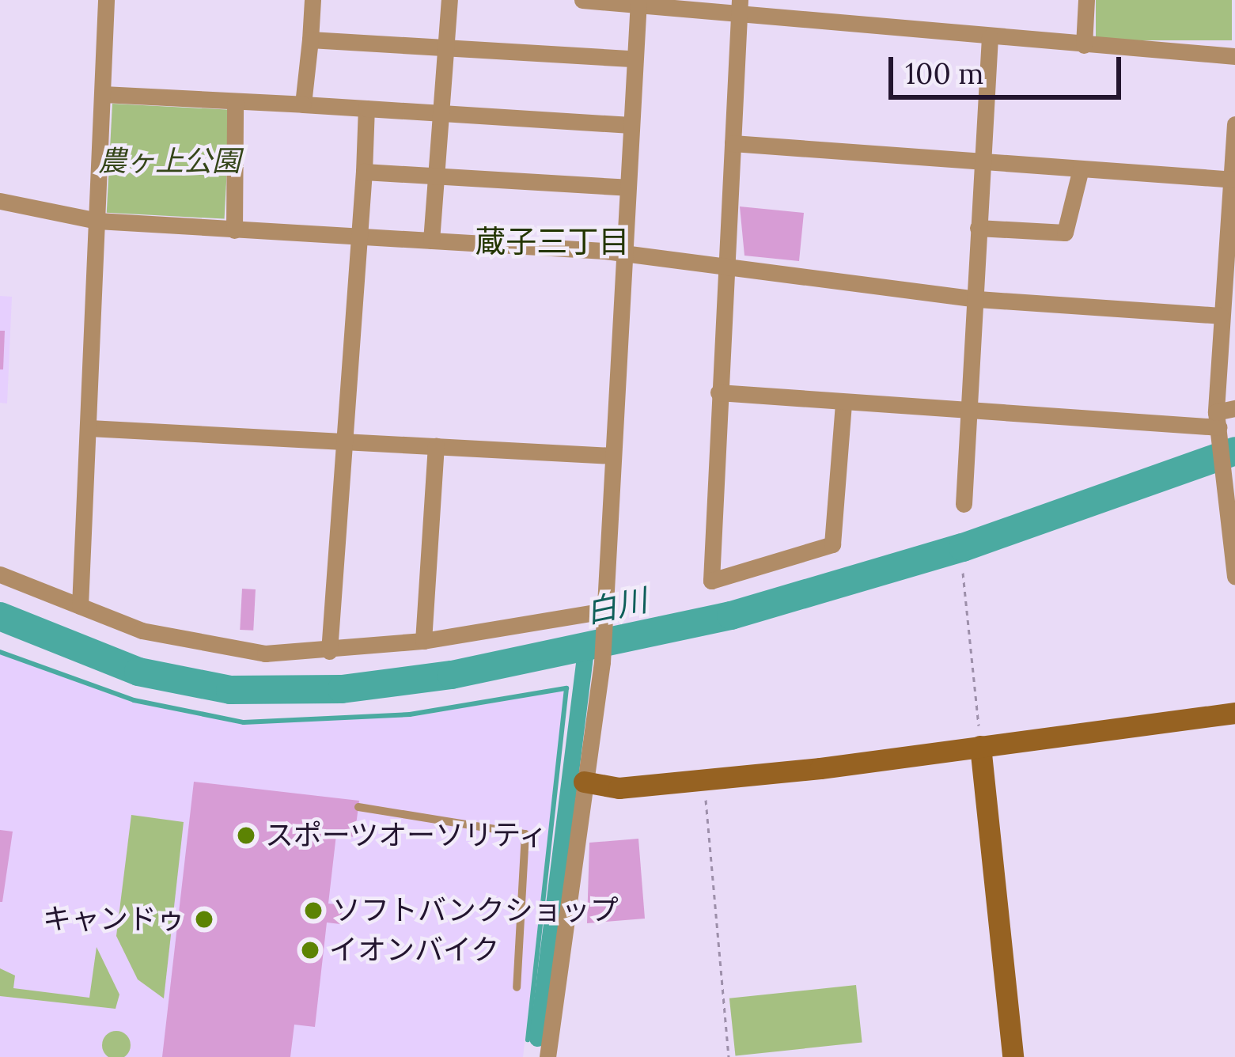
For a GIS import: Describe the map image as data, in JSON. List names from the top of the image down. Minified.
{"districts":["蔵子三丁目"],"water":["白川"],"parks":["農ヶ上公園"],"places":["スポーツオーソリティ","ソフトバンクショップ","キャンドゥ","イオンバイク"],"scale_bar":"100 m"}
